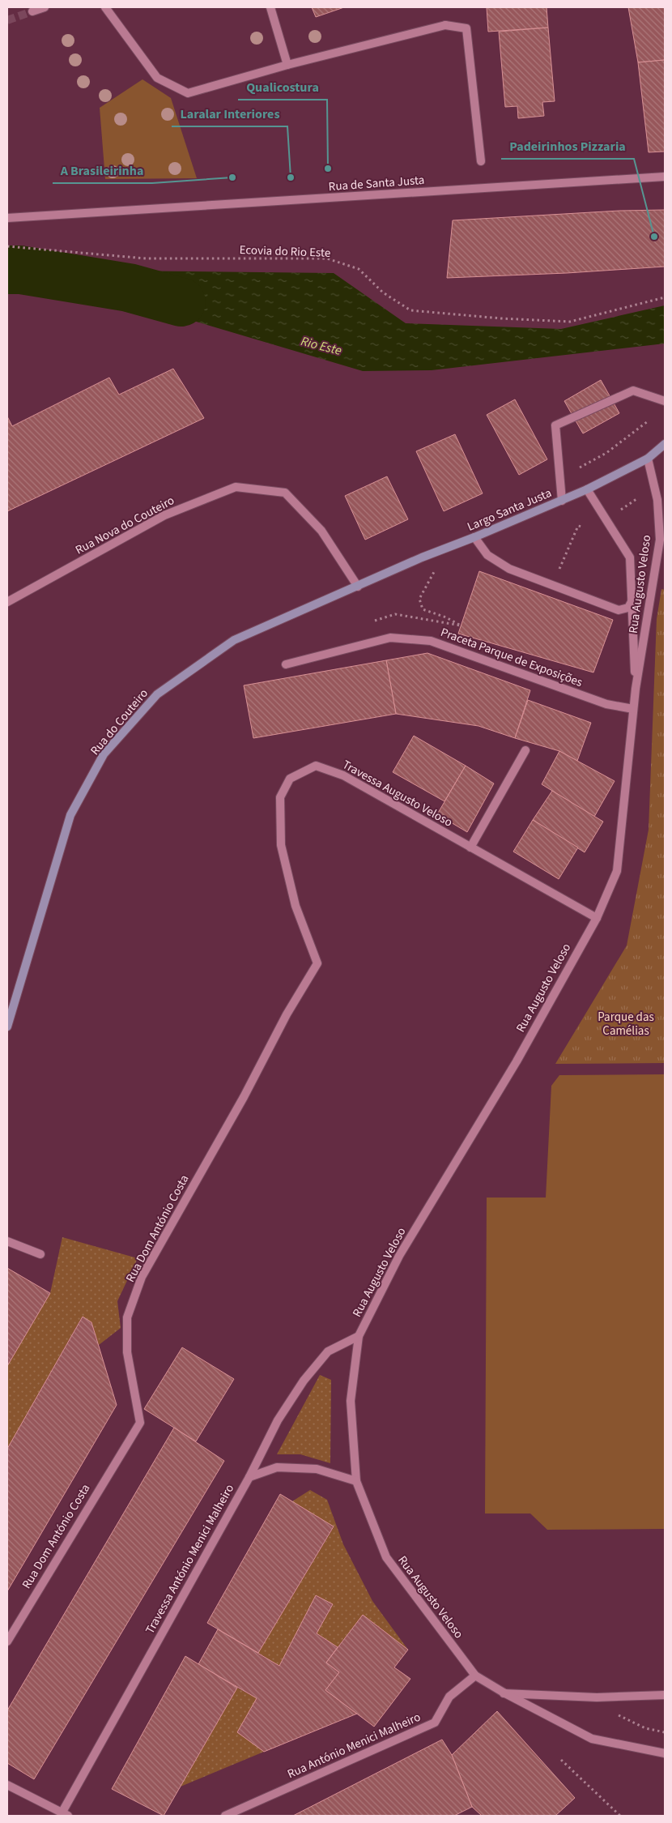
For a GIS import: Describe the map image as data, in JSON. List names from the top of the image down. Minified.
{"streets":{"main road":["Largo Santa Justa","Rua do Couteiro"],"street":["Rua de Santa Justa","Rua Nova do Couteiro","Rua Augusto Veloso","Praceta Parque de Exposições","Travessa Augusto Veloso","Rua Dom António Costa","Travessa António Menici Malheiro","Rua António Menici Malheiro"],"path":["Ecovia do Rio Este"]},"crossings":[["Largo Santa Justa","Rua Nova do Couteiro"],["Largo Santa Justa","Rua Augusto Veloso"],["Largo Santa Justa","Rua do Couteiro"],["Rua Nova do Couteiro","Rua do Couteiro"],["Rua Augusto Veloso","Praceta Parque de Exposições"],["Rua Augusto Veloso","Travessa Augusto Veloso"],["Rua Augusto Veloso","Travessa António Menici Malheiro"],["Rua Augusto Veloso","Rua António Menici Malheiro"],["Travessa Augusto Veloso","Rua Dom António Costa"]],"water":["Rio Este"],"parks":["Parque das Camélias"],"places":["Qualicostura","A Brasileirinha","Laralar Interiores","Padeirinhos Pizzaria"]}
